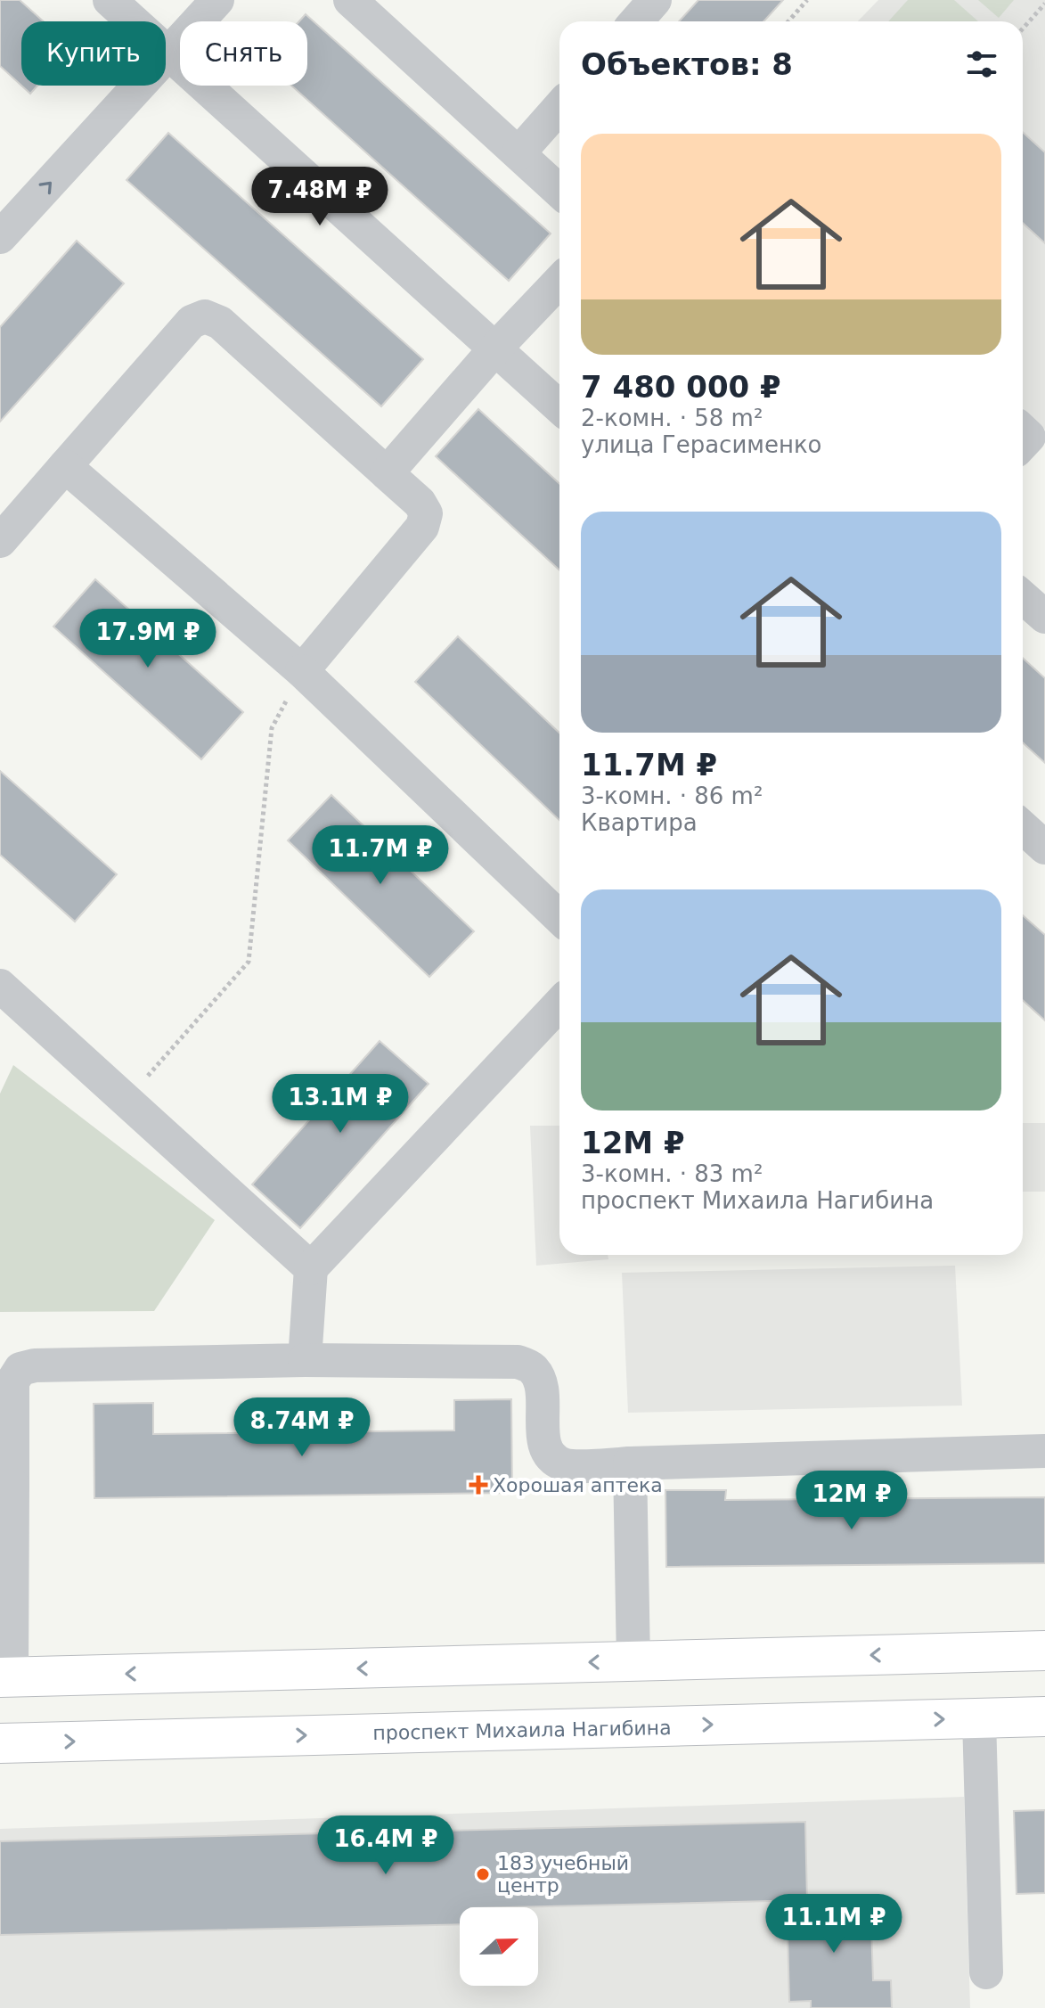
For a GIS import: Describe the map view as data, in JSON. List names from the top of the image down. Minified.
{"streets":{"main road":["проспект Михаила Нагибина"]},"places":{"health":["Хорошая аптека"],"other":["183 учебный центр"]},"north":"right","page":{"chip":["Купить","Снять"],"heading":"Объектов: 8","list":[{"name":"7 480 000 ₽","note":"2-комн. · 58 m² · улица Герасименко"},{"name":"11.7M ₽","note":"3-комн. · 86 m² · Квартира"},{"name":"12M ₽","note":"3-комн. · 83 m² · проспект Михаила Нагибина"}],"price":["7.48M ₽","17.9M ₽","11.7M ₽","13.1M ₽","8.74M ₽","12M ₽","16.4M ₽","11.1M ₽"]}}
